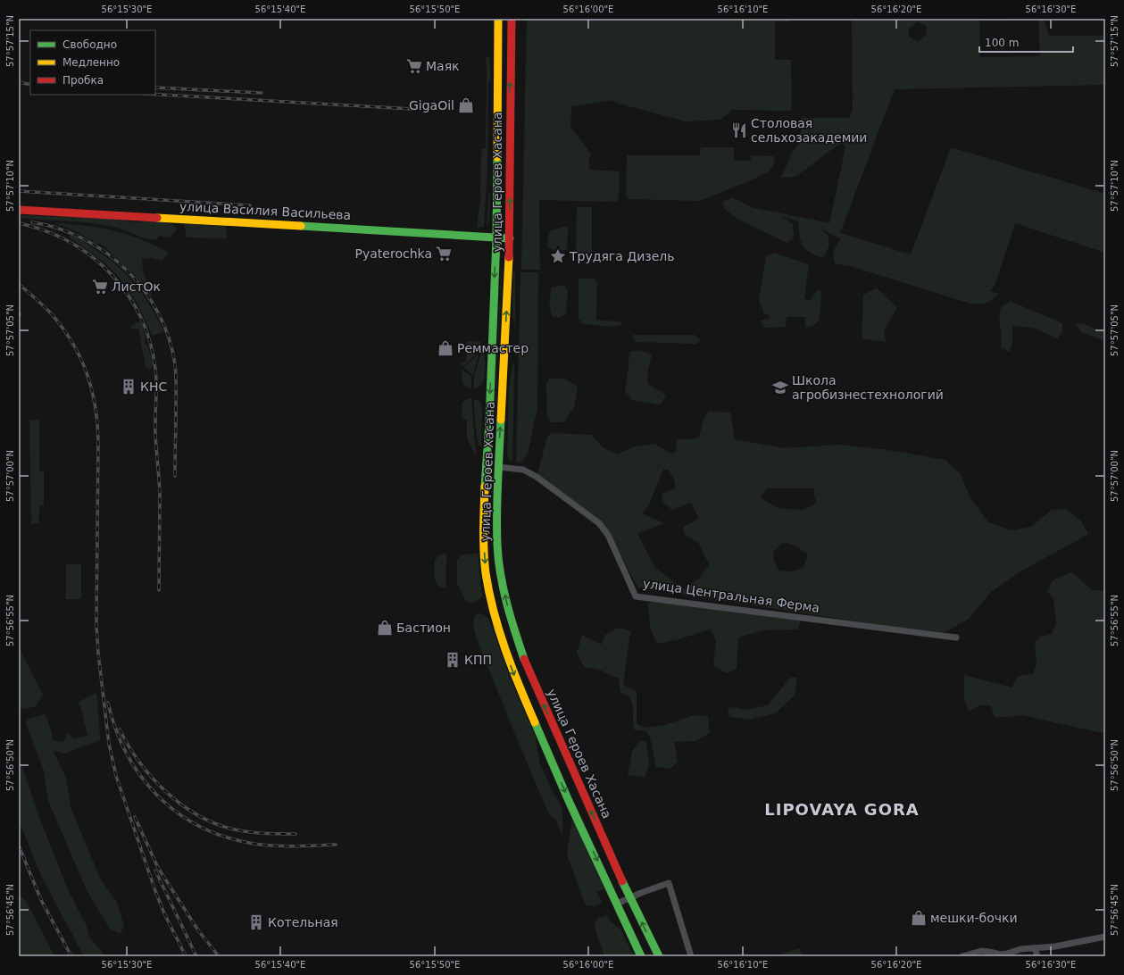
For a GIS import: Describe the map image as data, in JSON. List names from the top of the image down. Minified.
{"streets":{"main road":["улица Героев Хасана","улица Василия Васильева"],"street":["улица Центральная Ферма"]},"crossings":[["улица Героев Хасана","улица Василия Васильева"],["улица Героев Хасана","улица Центральная Ферма"]],"districts":["LIPOVAYA GORA"],"places":{"supermarket":["Маяк","Pyaterochka","ЛистОк"],"shop":["GigaOil","Реммастер","Бастион","мешки-бочки"],"restaurant":["Столовая сельхозакадемии"],"place":["Трудяга Дизель"],"building":["КНС","КПП","Котельная"],"school or university":["Школа агробизнестехнологий"]},"legend":["Свободно","Медленно","Пробка"],"scale_bar":"100 m","coordinates":["56°15'30\"E","56°15'40\"E","56°15'50\"E","56°16'00\"E","56°16'10\"E","56°16'20\"E","56°16'30\"E","57°57'15\"N","57°57'10\"N","57°57'05\"N","57°57'00\"N","57°56'55\"N","57°56'50\"N","57°56'45\"N"]}
